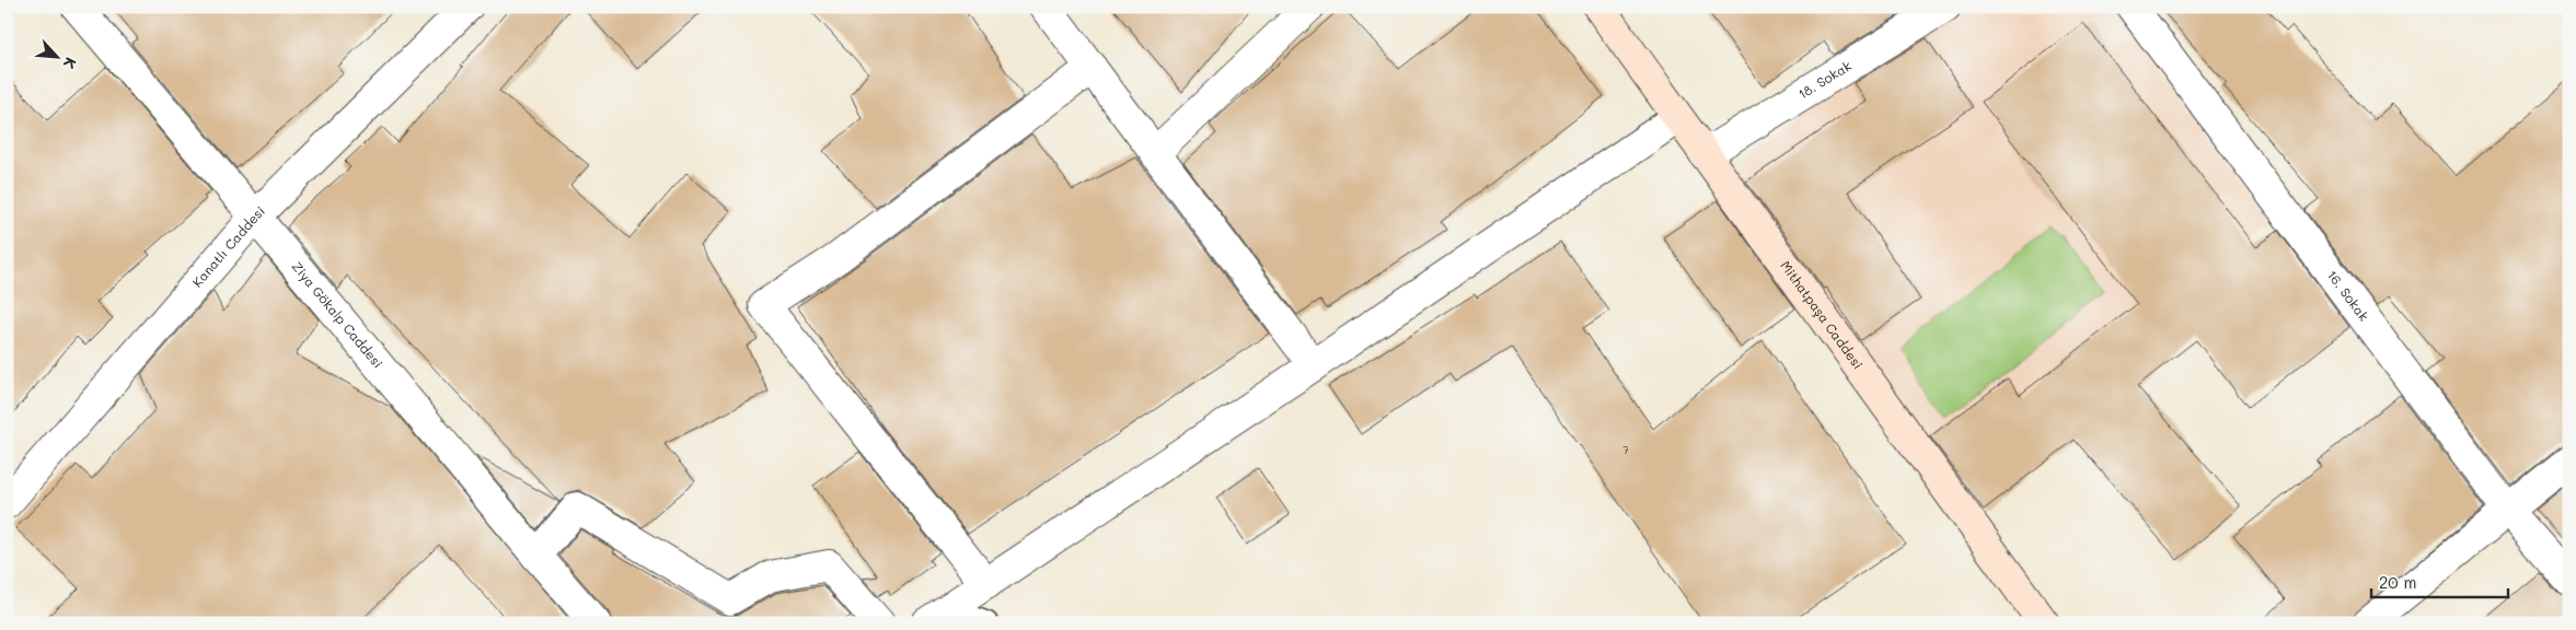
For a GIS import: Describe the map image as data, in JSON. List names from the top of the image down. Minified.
{"streets":{"street":["18. Sokak","Kanatlı Caddesi","16. Sokak","Ziya Gökalp Caddesi","Mithatpaşa Caddesi"]},"crossings":[["18. Sokak","Mithatpaşa Caddesi"],["Kanatlı Caddesi","Ziya Gökalp Caddesi"]],"house_numbers":["7"],"scale_bar":"20 m","north":"bottom right"}
